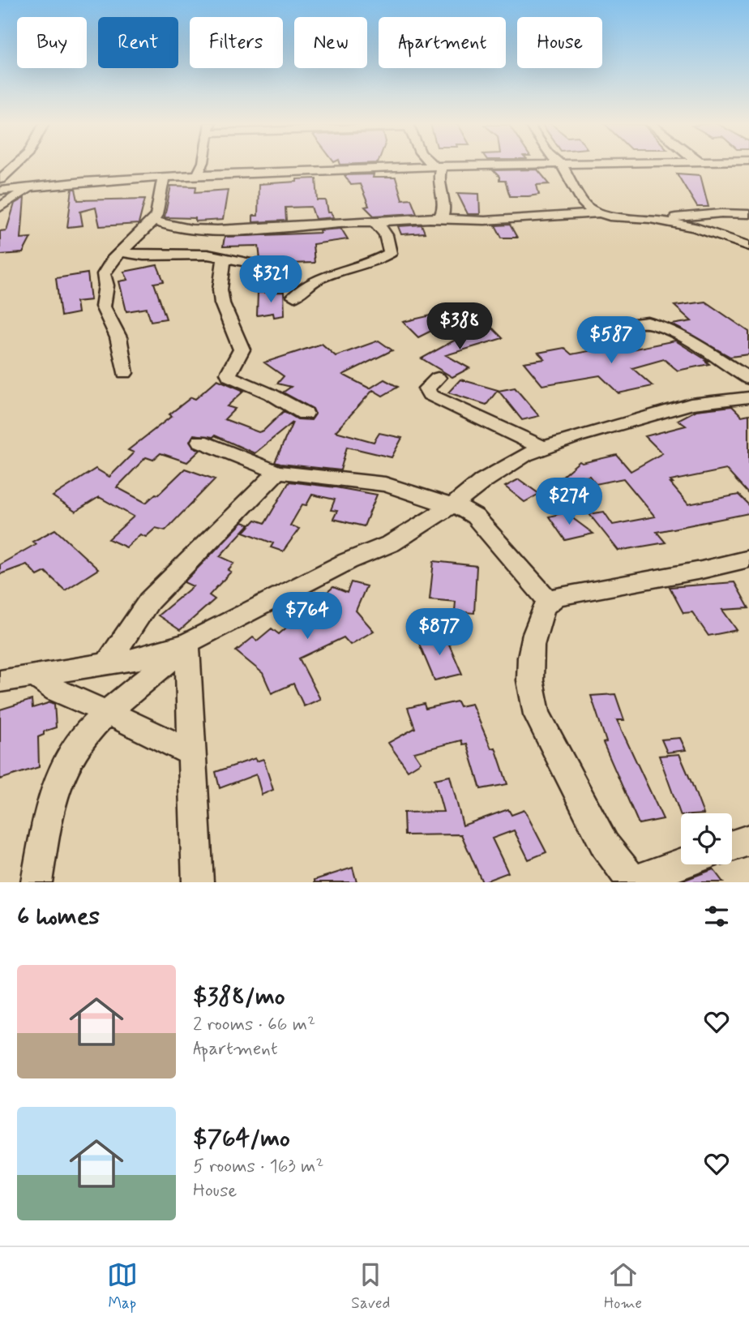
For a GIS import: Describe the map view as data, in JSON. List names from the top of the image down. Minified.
{"page":{"chip":["Buy","Rent","Filters","New","Apartment","House"],"price":["$321","$388","$587","$274","$764","$877"],"heading":"6 homes","list":[{"name":"$388/mo","note":"2 rooms · 66 m² · Apartment"},{"name":"$764/mo","note":"5 rooms · 163 m² · House"}],"tabs":["Map","Saved","Home"]}}
